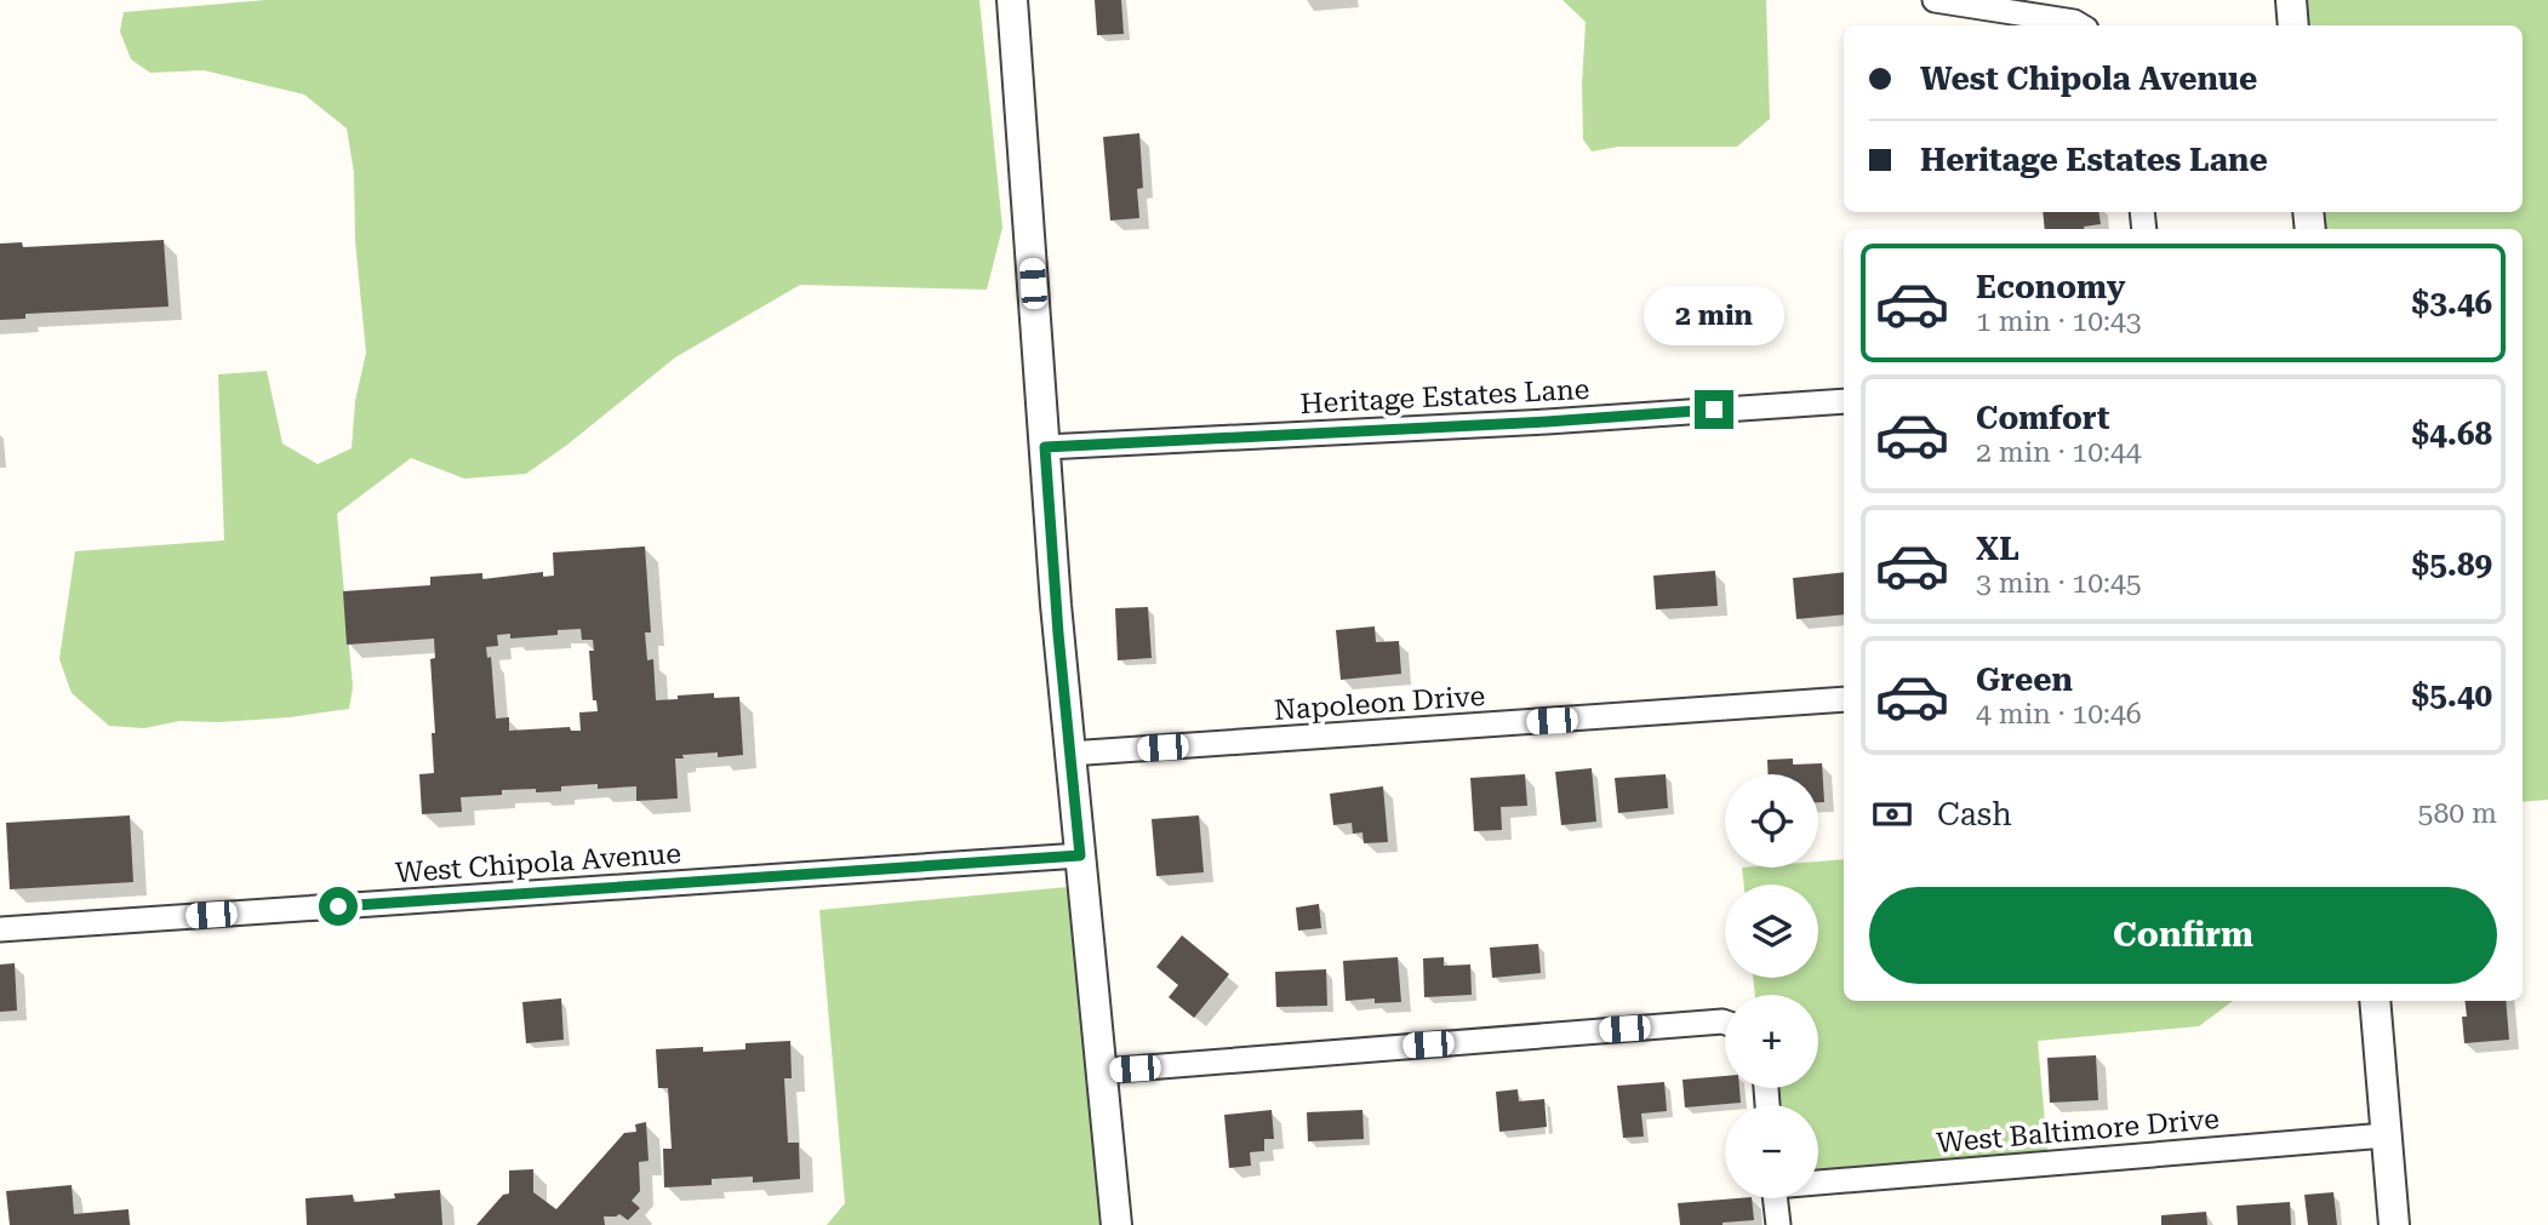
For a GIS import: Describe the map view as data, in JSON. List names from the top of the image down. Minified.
{"streets":{"street":["Heritage Estates Lane","Napoleon Drive","West Chipola Avenue","West Baltimore Drive"]},"page":{"banner":["West Chipola Avenue","Heritage Estates Lane"],"list":[{"name":"Economy","note":"1 min · 10:43","value":"$3.46"},{"name":"Comfort","note":"2 min · 10:44","value":"$4.68"},{"name":"XL","note":"3 min · 10:45","value":"$5.89"},{"name":"Green","note":"4 min · 10:46","value":"$5.40"}],"bubble":"2 min","pay":["Cash","580 m"],"map_buttons":["+","−"],"buttons":"Confirm"}}
